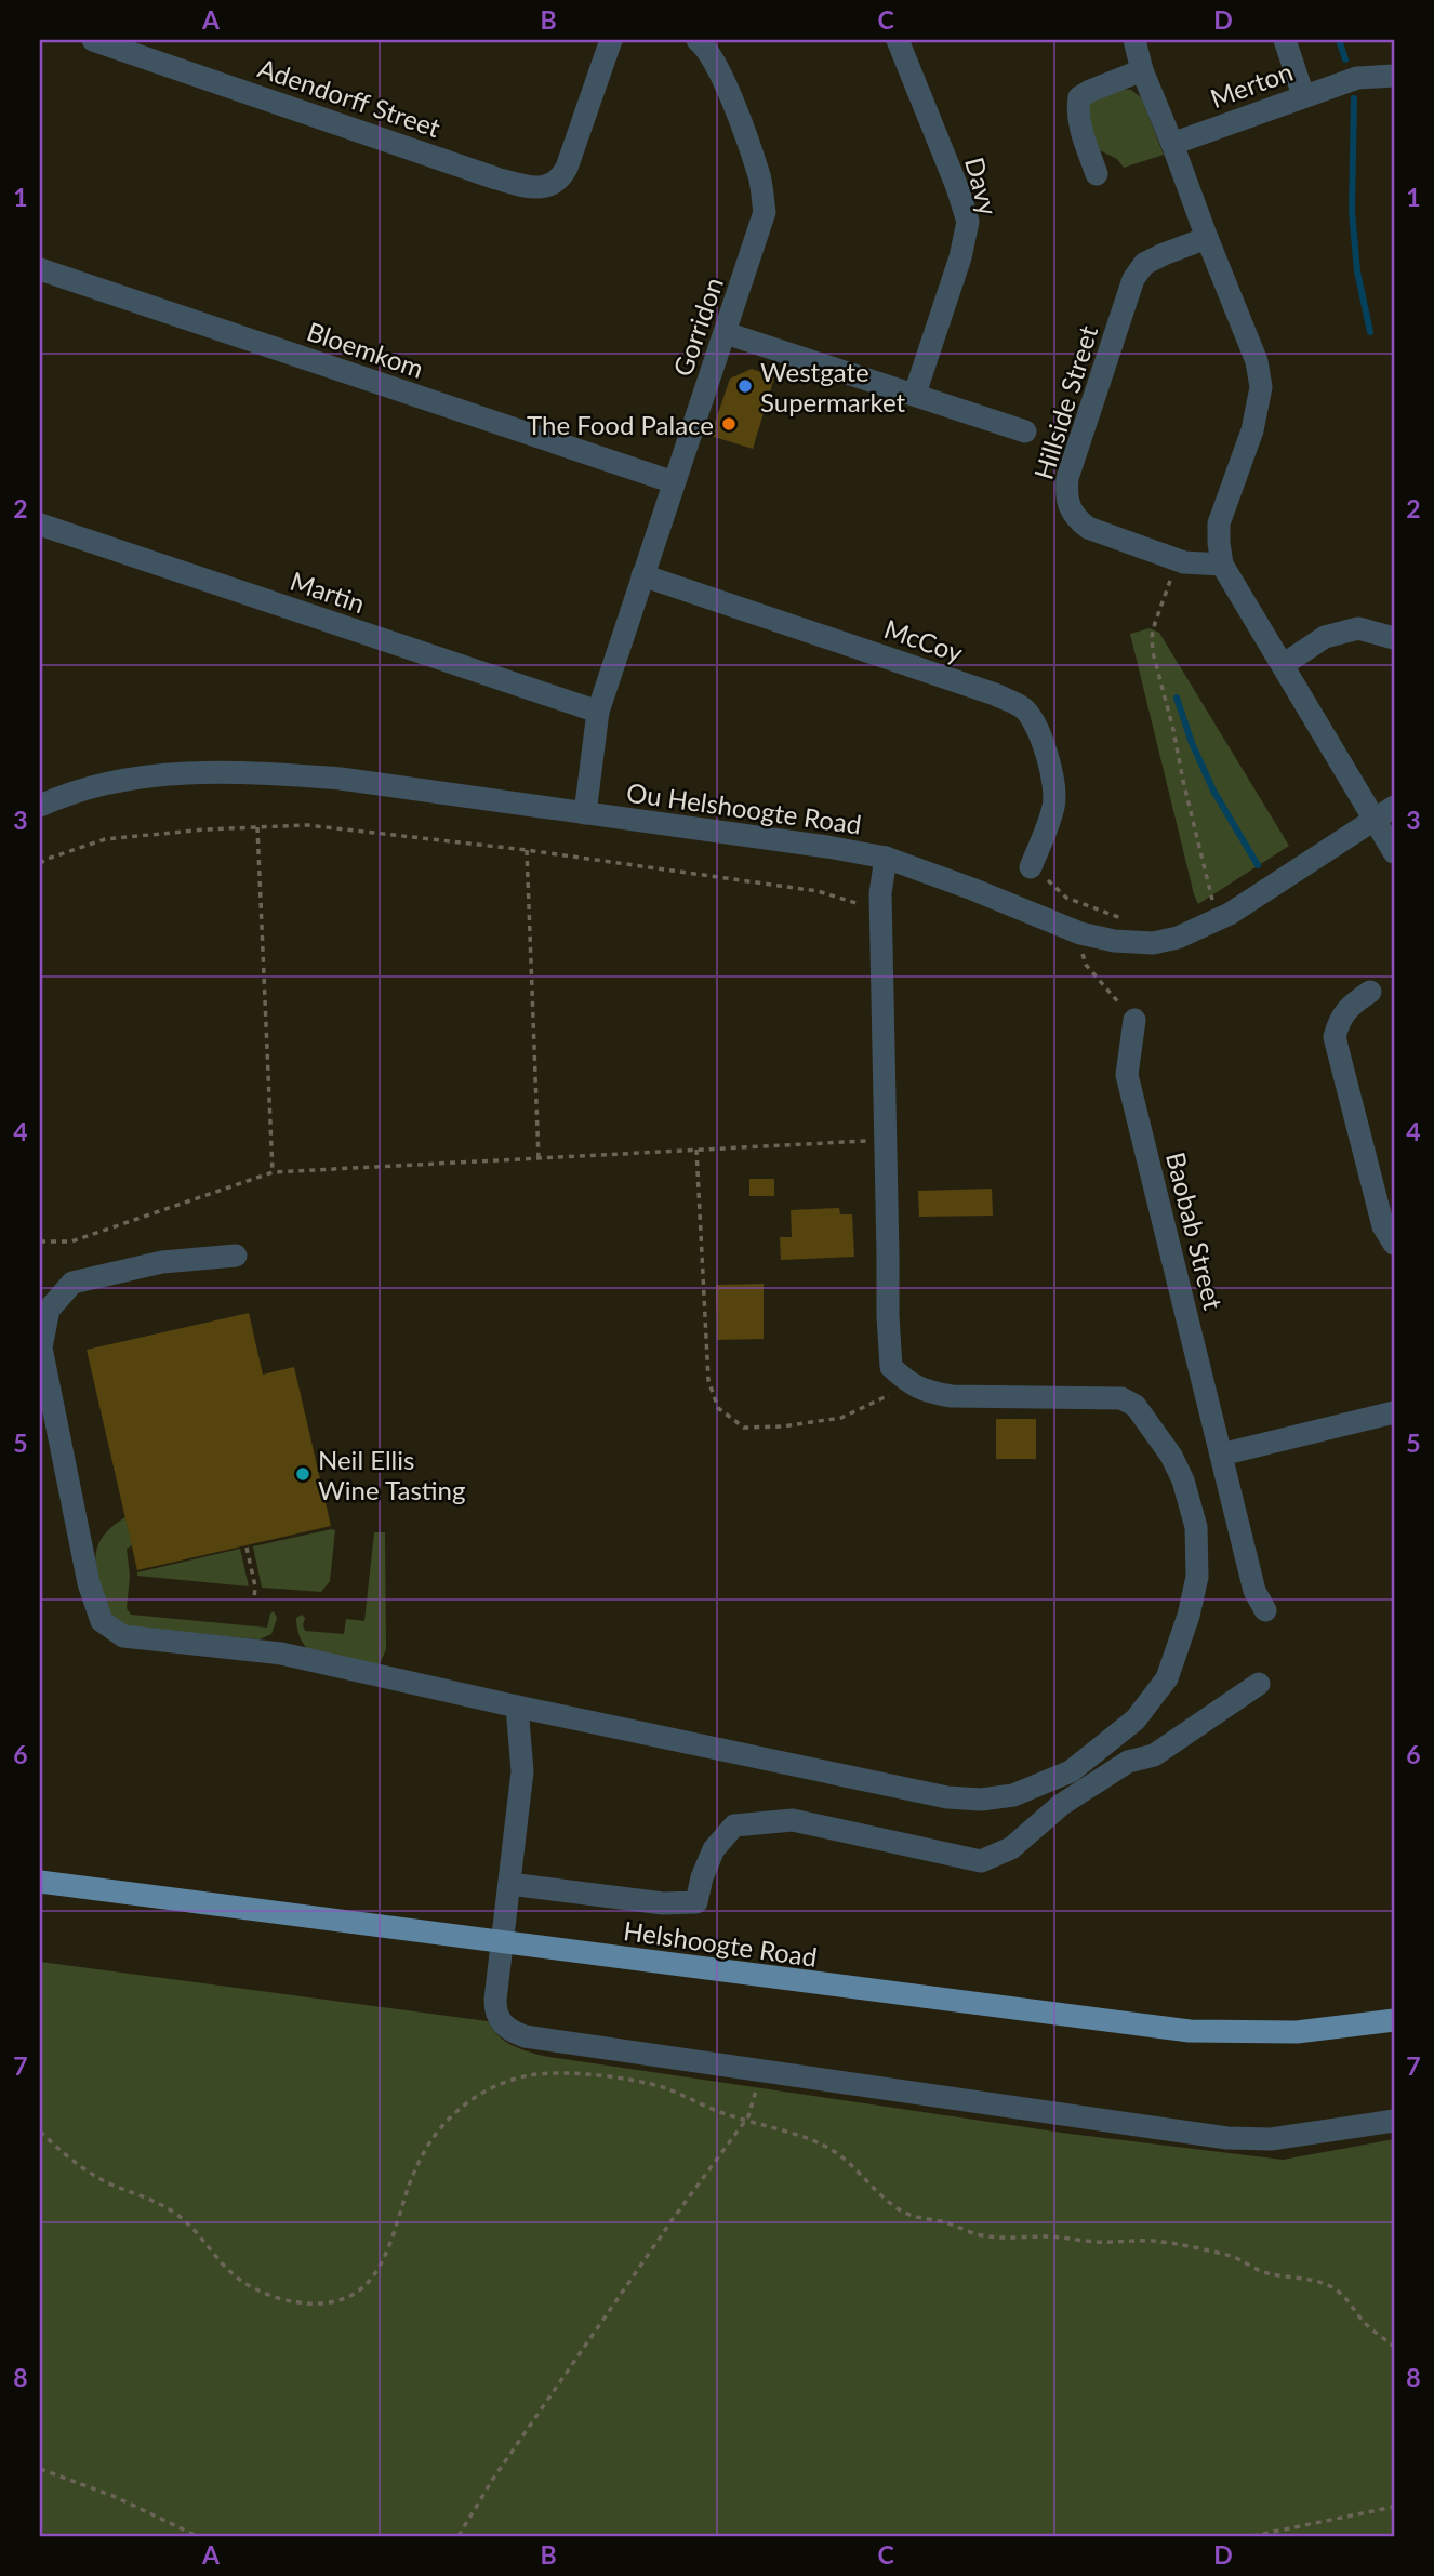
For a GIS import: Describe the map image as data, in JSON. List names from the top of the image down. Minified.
{"streets":{"main road":["Helshoogte Road"],"street":["Merton","Adendorff Street","Davy","Gorridon","Bloemkom","Hillside Street","Martin","McCoy","Ou Helshoogte Road","Baobab Street"]},"crossings":[["Gorridon","Bloemkom"],["Gorridon","Martin"],["Gorridon","McCoy"],["Gorridon","Ou Helshoogte Road"]],"places":["Westgate Supermarket","The Food Palace","Neil Ellis Wine Tasting"],"grid":{"columns":["A","B","C","D"],"rows":["1","2","3","4","5","6","7","8"]}}
